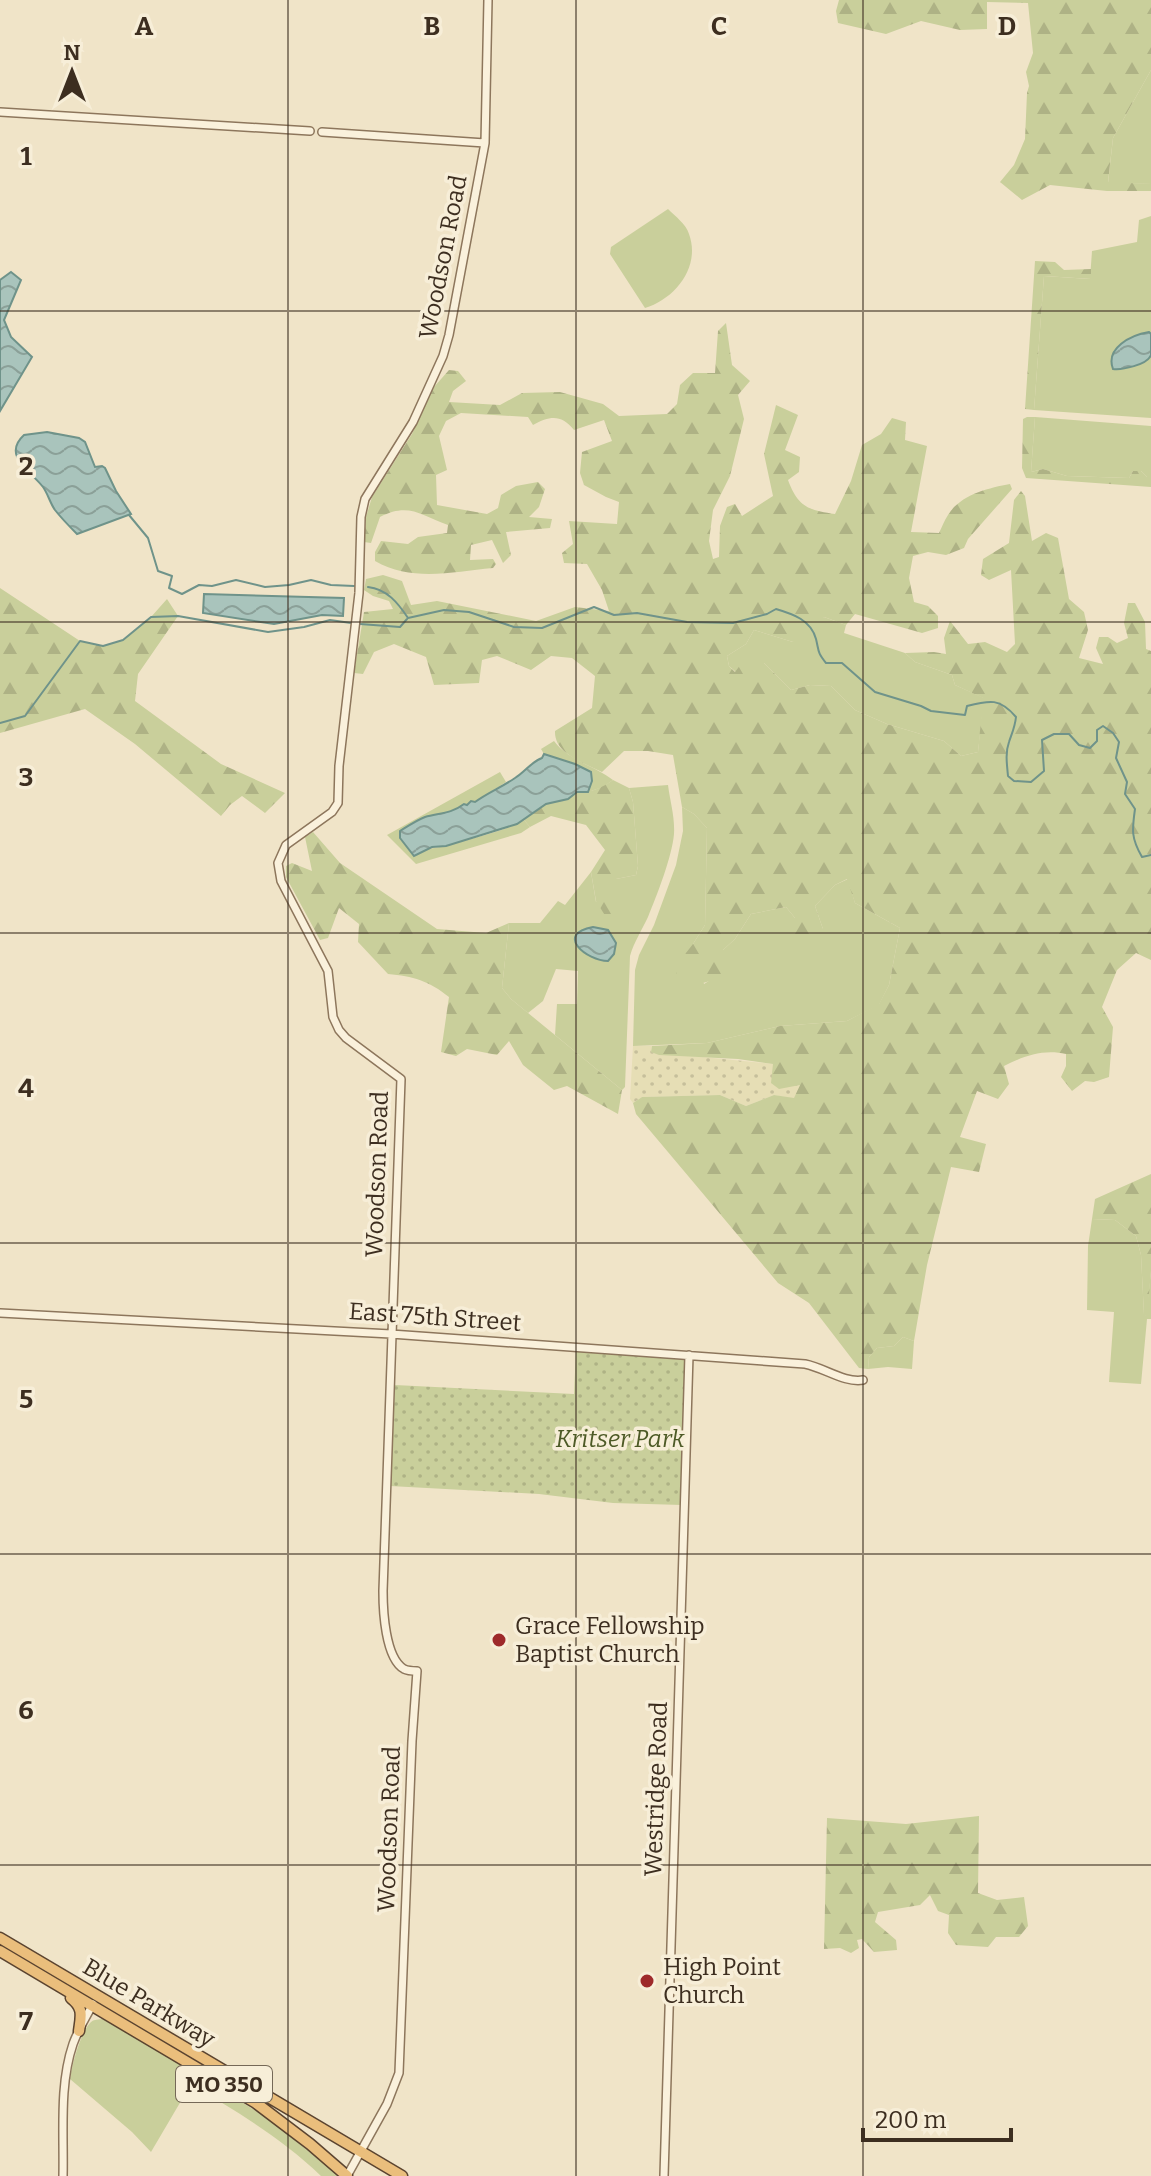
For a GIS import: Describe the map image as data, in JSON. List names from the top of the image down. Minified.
{"streets":{"highway":["Blue Parkway","MO 350"],"street":["Woodson Road","East 75th Street","Westridge Road"]},"crossings":[["Woodson Road","East 75th Street"],["Woodson Road","Blue Parkway"],["East 75th Street","Westridge Road"]],"parks":["Kritser Park"],"places":["Grace Fellowship Baptist Church","High Point Church"],"scale_bar":"200 m","north":"top","grid":{"columns":["A","B","C","D"],"rows":["1","2","3","4","5","6","7"]}}
